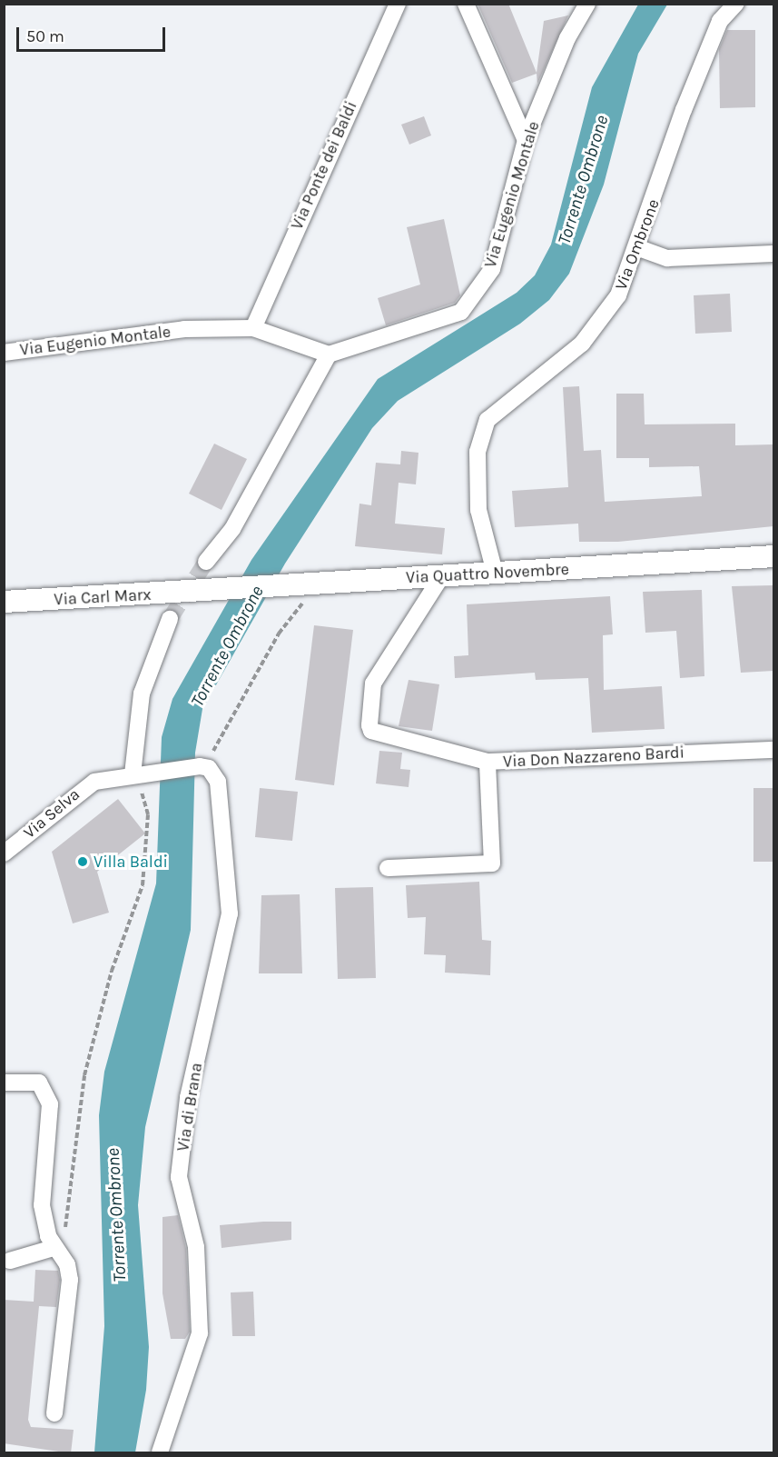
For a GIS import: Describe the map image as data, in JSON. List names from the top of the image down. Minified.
{"streets":{"main road":["Via Quattro Novembre","Via Carl Marx"],"street":["Via Ponte dei Baldi","Via Eugenio Montale","Via Ombrone","Via Don Nazzareno Bardi","Via Selva","Via di Brana"]},"crossings":[["Via Ponte dei Baldi","Via Eugenio Montale"],["Via Ombrone","Via Quattro Novembre"],["Via Quattro Novembre","Via Carl Marx"],["Via Selva","Via di Brana"]],"water":["Torrente Ombrone"],"places":["Villa Baldi"],"scale_bar":"50 m"}
